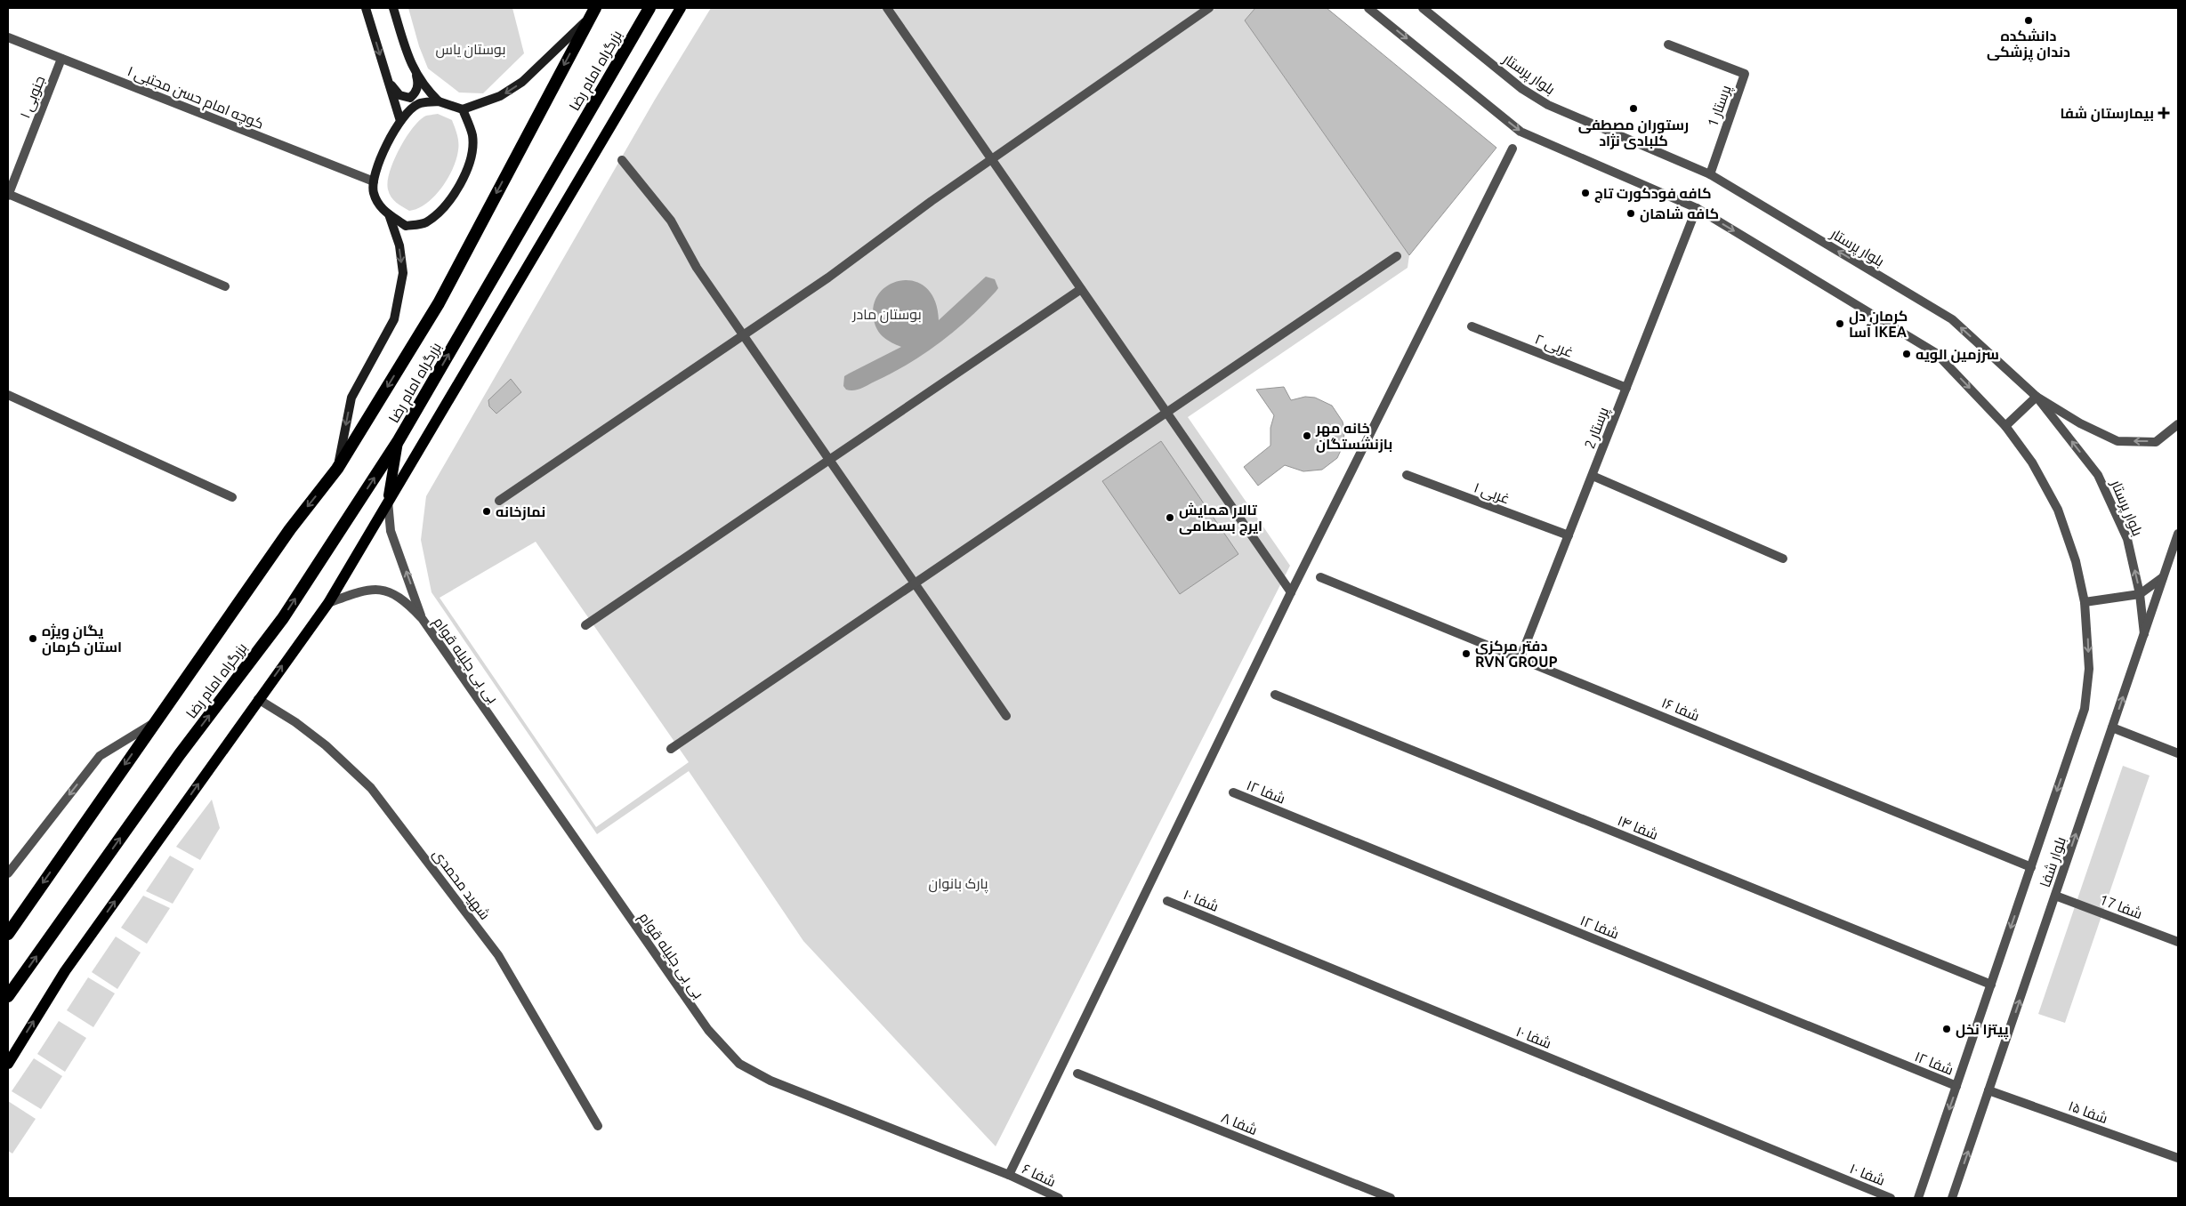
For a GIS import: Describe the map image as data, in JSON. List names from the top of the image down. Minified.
{"streets":{"highway":["بزرگراه امام رضا"],"street":["بلوار پرستار","۱ جنوبی","کوچه امام حسن مجتبی ۱","پرستار 1","۲ غربی","پرستار 2","۱ غربی","بی بی جلیله قوام","شفا ۱۶","شفا ۱۲","شفا ۱۴","بلوار شفا","شهید محمدی","شفا ۱۰","شفا 17","شفا ۱۵","شفا ۸","شفا ۶"]},"crossings":[["بلوار پرستار","پرستار 1"],["بلوار پرستار","بلوار شفا"],["۱ جنوبی","کوچه امام حسن مجتبی ۱"],["۲ غربی","پرستار 2"],["پرستار 2","۱ غربی"],["پرستار 2","شفا ۱۶"],["بی بی جلیله قوام","شفا ۶"],["شفا ۱۶","بلوار شفا"],["شفا ۱۲","بلوار شفا"],["شفا ۱۴","بلوار شفا"],["بلوار شفا","شفا 17"],["بلوار شفا","شفا ۱۵"]],"parks":["بوستان یاس","بوستان مادر","پارک بانوان"],"places":{"other":["دانشکده دندان پزشکی","رستوران مصطفی کلبادی نژاد","کافه فودکورت تاج","کافه شاهان","کرمان دل آسا IKEA","سرزمین الویه","خانه مهر بازنشستگان","نمازخانه","تالار همایش ایرج بسطامی","یگان ویژه استان کرمان","دفتر مرکزی RVN GROUP","پیتزا نخل"],"health":["بیمارستان شفا"]}}
